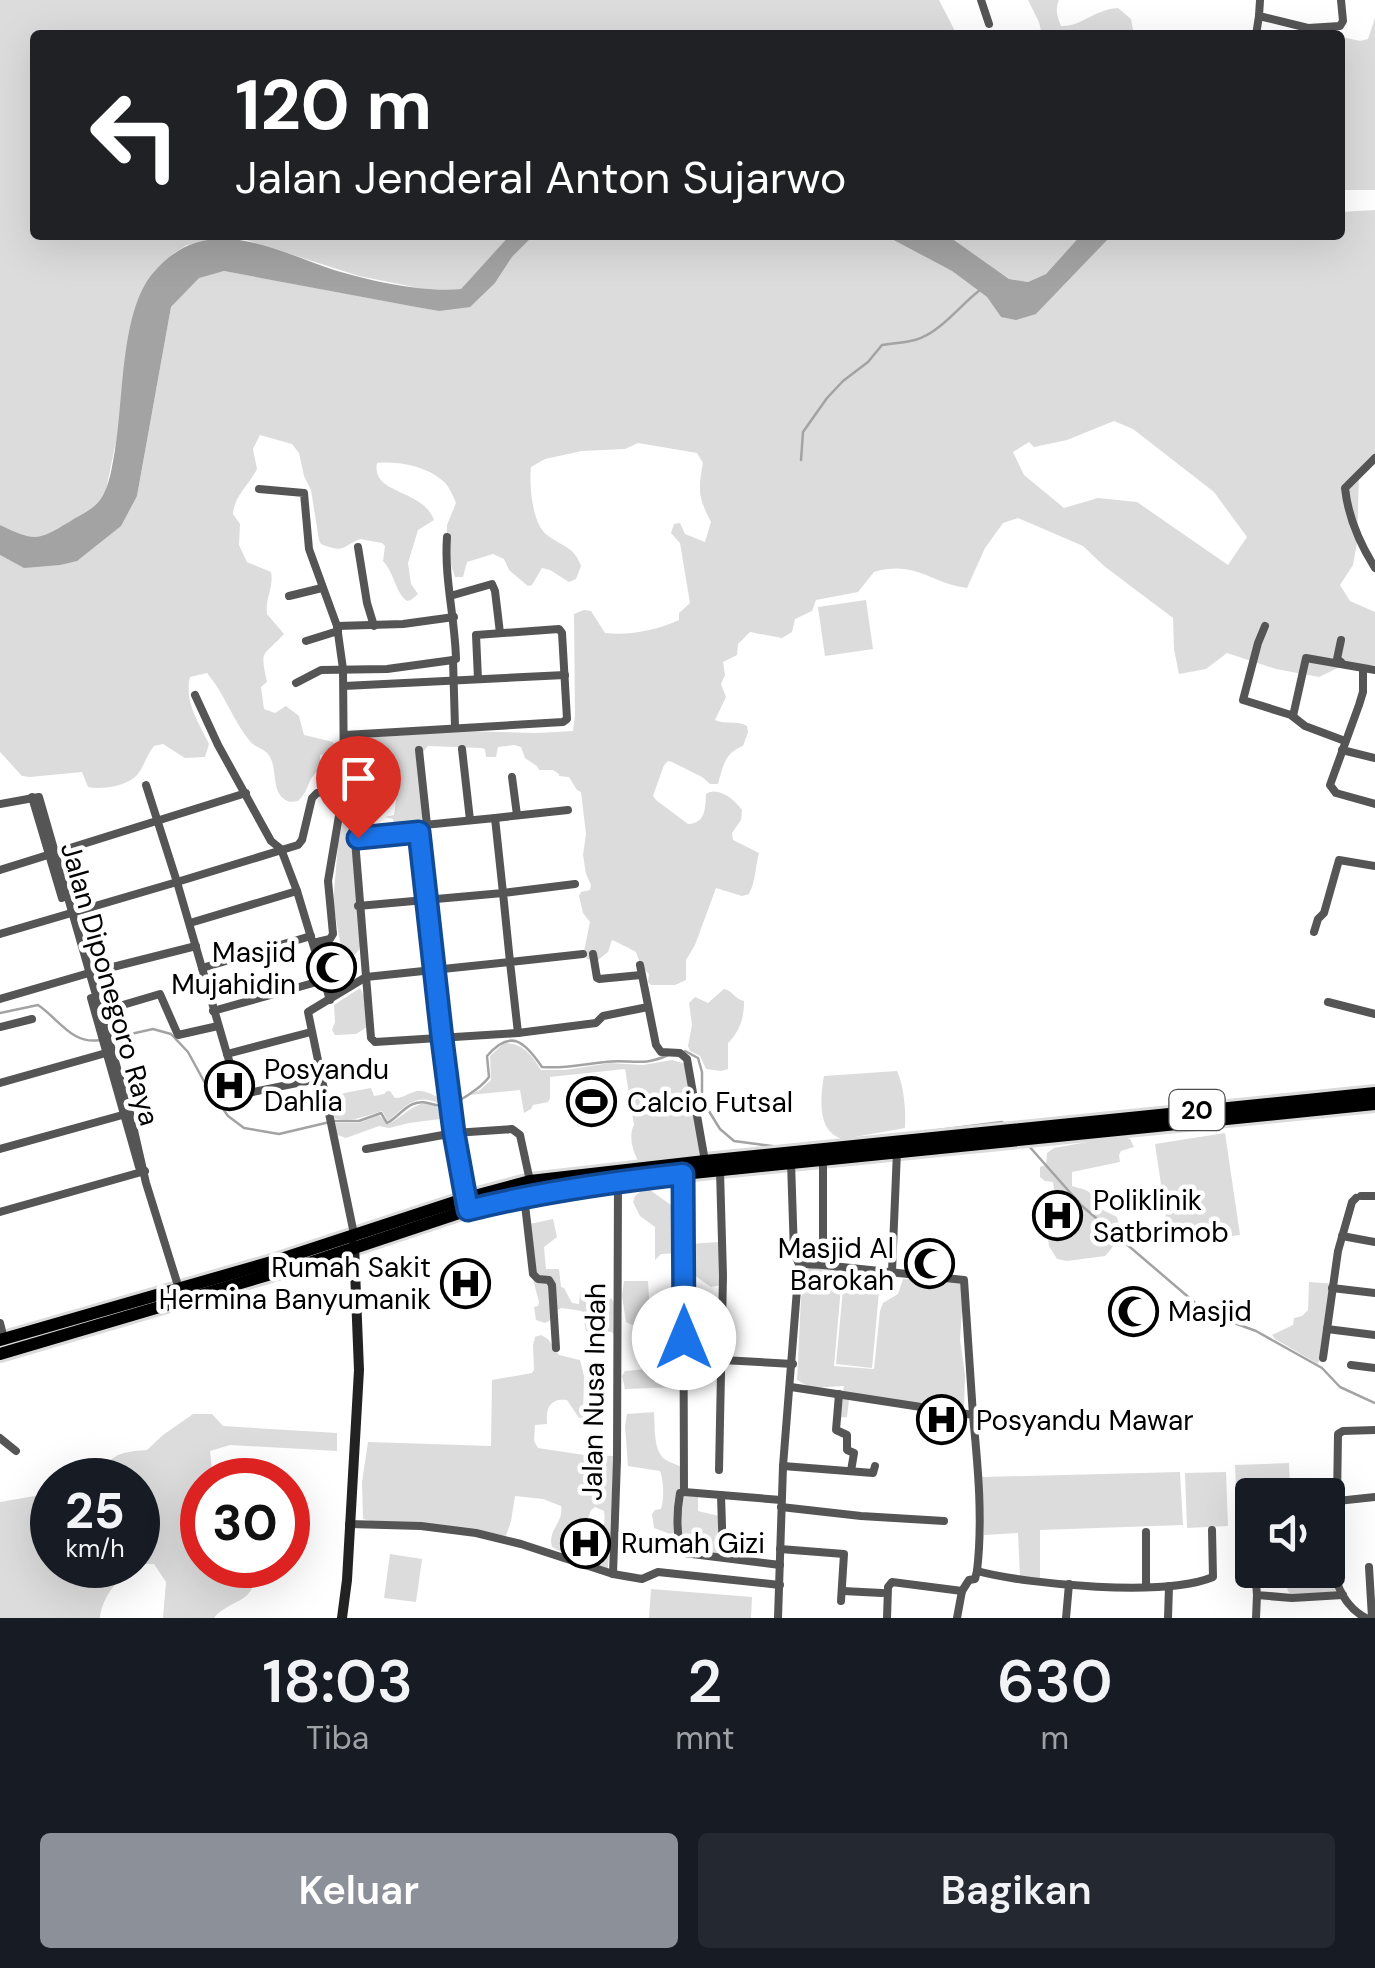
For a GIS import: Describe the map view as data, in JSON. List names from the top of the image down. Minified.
{"streets":{"highway":["20"],"street":["Jalan Diponegoro Raya","Jalan Nusa Indah"]},"crossings":[["Jalan Diponegoro Raya","20"],["20","Jalan Nusa Indah"]],"places":{"mosque":["Masjid Mujahidin","Masjid Al Barokah","Masjid"],"hospital":["Posyandu Dahlia","Poliklinik Satbrimob","Rumah Sakit Hermina Banyumanik","Posyandu Mawar","Rumah Gizi"],"sports":["Calcio Futsal"]},"page":{"turn":["120 m","Jalan Jenderal Anton Sujarwo"],"speed":"25 km/h","limit":"30","eta":["18:03","Tiba","2","mnt","630","m"],"buttons":["Keluar","Bagikan"]}}
